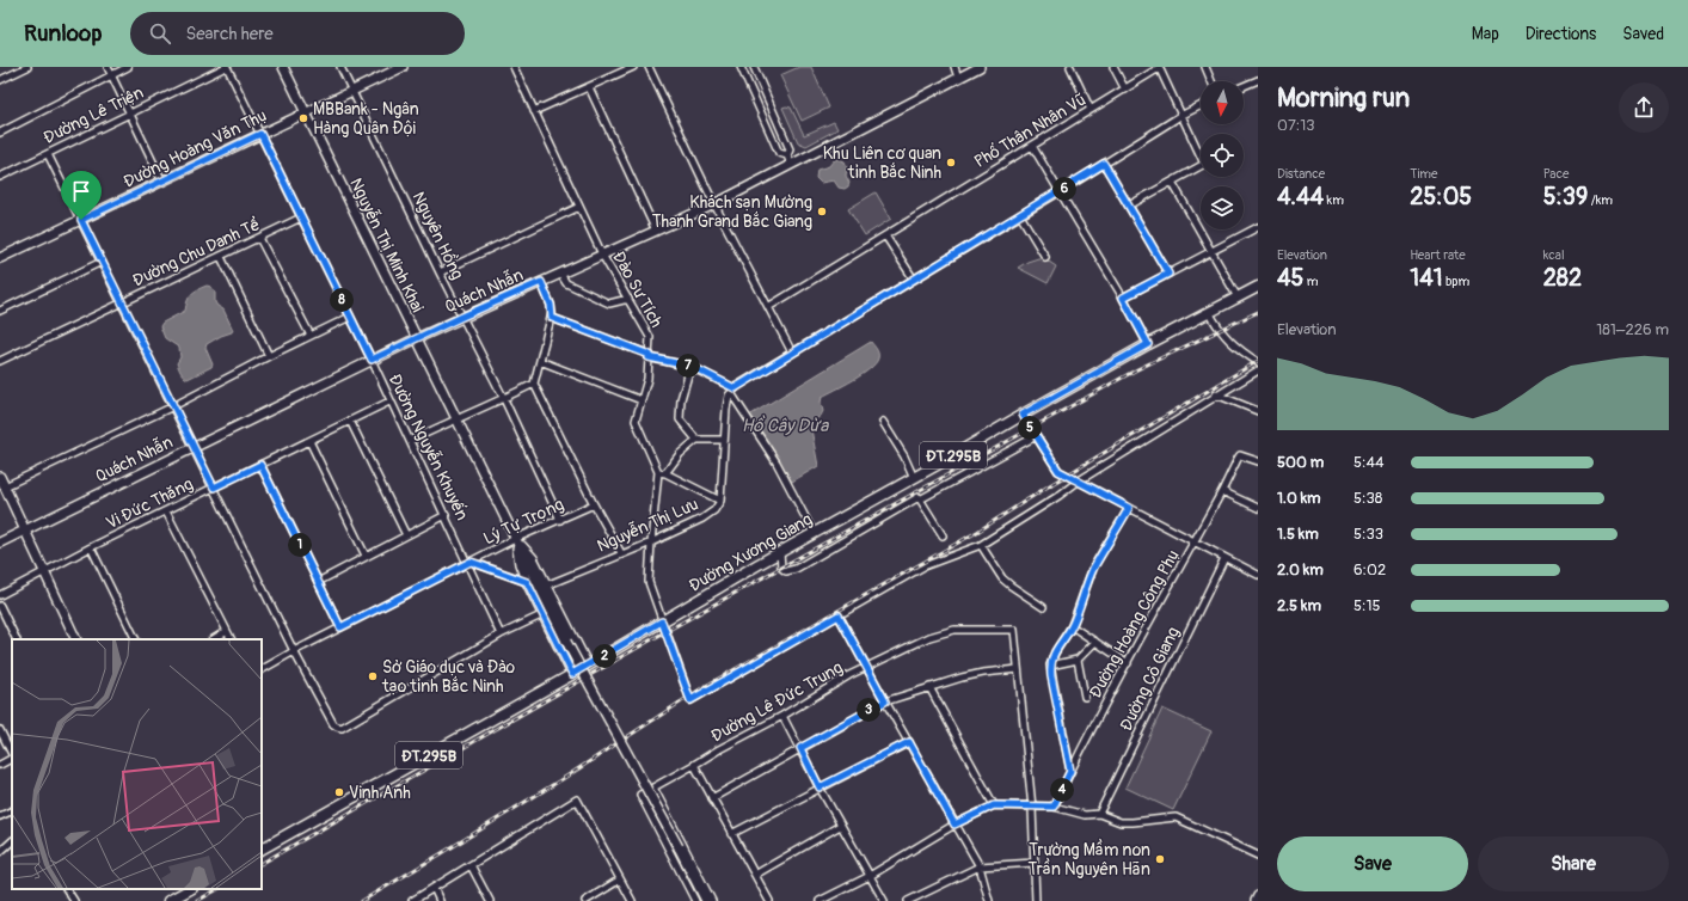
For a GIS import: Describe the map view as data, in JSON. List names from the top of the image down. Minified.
{"streets":{"main road":["ĐT.295B","Đường Xương Giang"],"street":["Đường Lê Triện","Phố Thân Nhân Vũ","Đường Hoàng Văn Thụ","Nguyên Hồng","Nguyễn Thị Minh Khai","Đường Chu Danh Tể","Đào Sư Tích","Quách Nhẫn","Đường Nguyễn Khuyến","Vi Đức Thăng","Lý Tự Trọng","Nguyễn Thị Lưu","Đường Hoàng Công Phụ","Đường Cô Giang","Đường Lê Đức Trung"]},"crossings":[["Đường Lê Triện","Đường Nguyễn Khuyến"],["Đường Hoàng Văn Thụ","Nguyên Hồng"],["Đường Hoàng Văn Thụ","Nguyễn Thị Minh Khai"],["Đường Hoàng Văn Thụ","Đường Nguyễn Khuyến"],["Nguyên Hồng","Quách Nhẫn"],["Nguyên Hồng","Lý Tự Trọng"],["Nguyễn Thị Minh Khai","Quách Nhẫn"],["Nguyễn Thị Minh Khai","Lý Tự Trọng"],["Đường Chu Danh Tể","Đường Nguyễn Khuyến"],["Đào Sư Tích","Quách Nhẫn"],["Đào Sư Tích","Nguyễn Thị Lưu"],["Đào Sư Tích","Đường Xương Giang"],["Quách Nhẫn","Đường Nguyễn Khuyến"],["Đường Nguyễn Khuyến","Vi Đức Thăng"],["Đường Nguyễn Khuyến","Lý Tự Trọng"]],"water":["Hồ Cây Dừa"],"places":["MBBank - Ngân Hàng Quân Đội","Khu Liên cơ quan tỉnh Bắc Ninh","Khách sạn Mường Thanh Grand Bắc Giang","Sở Giáo dục và Đào tạo tỉnh Bắc Ninh","Vinh Anh","Trường Mầm non Trần Nguyên Hãn"],"north":"bottom","page":{"header":"Runloop","search":"Search here","nav":["Map","Directions","Saved"],"heading":["Morning run","07:13"],"stats":[["Distance","4.44 km"],["Time","25:05"],["Pace","5:39 /km"],["Elevation","45 m"],["Heart rate","141 bpm"],["kcal","282"]],"pins":["6","8","7","5","1","2","3","4"],"chart":["Elevation","181–226 m"],"list":[{"name":"500 m","note":"5:44"},{"name":"1.0 km","note":"5:38"},{"name":"1.5 km","note":"5:33"},{"name":"2.0 km","note":"6:02"},{"name":"2.5 km","note":"5:15"}],"buttons":["Save","Share"]}}
